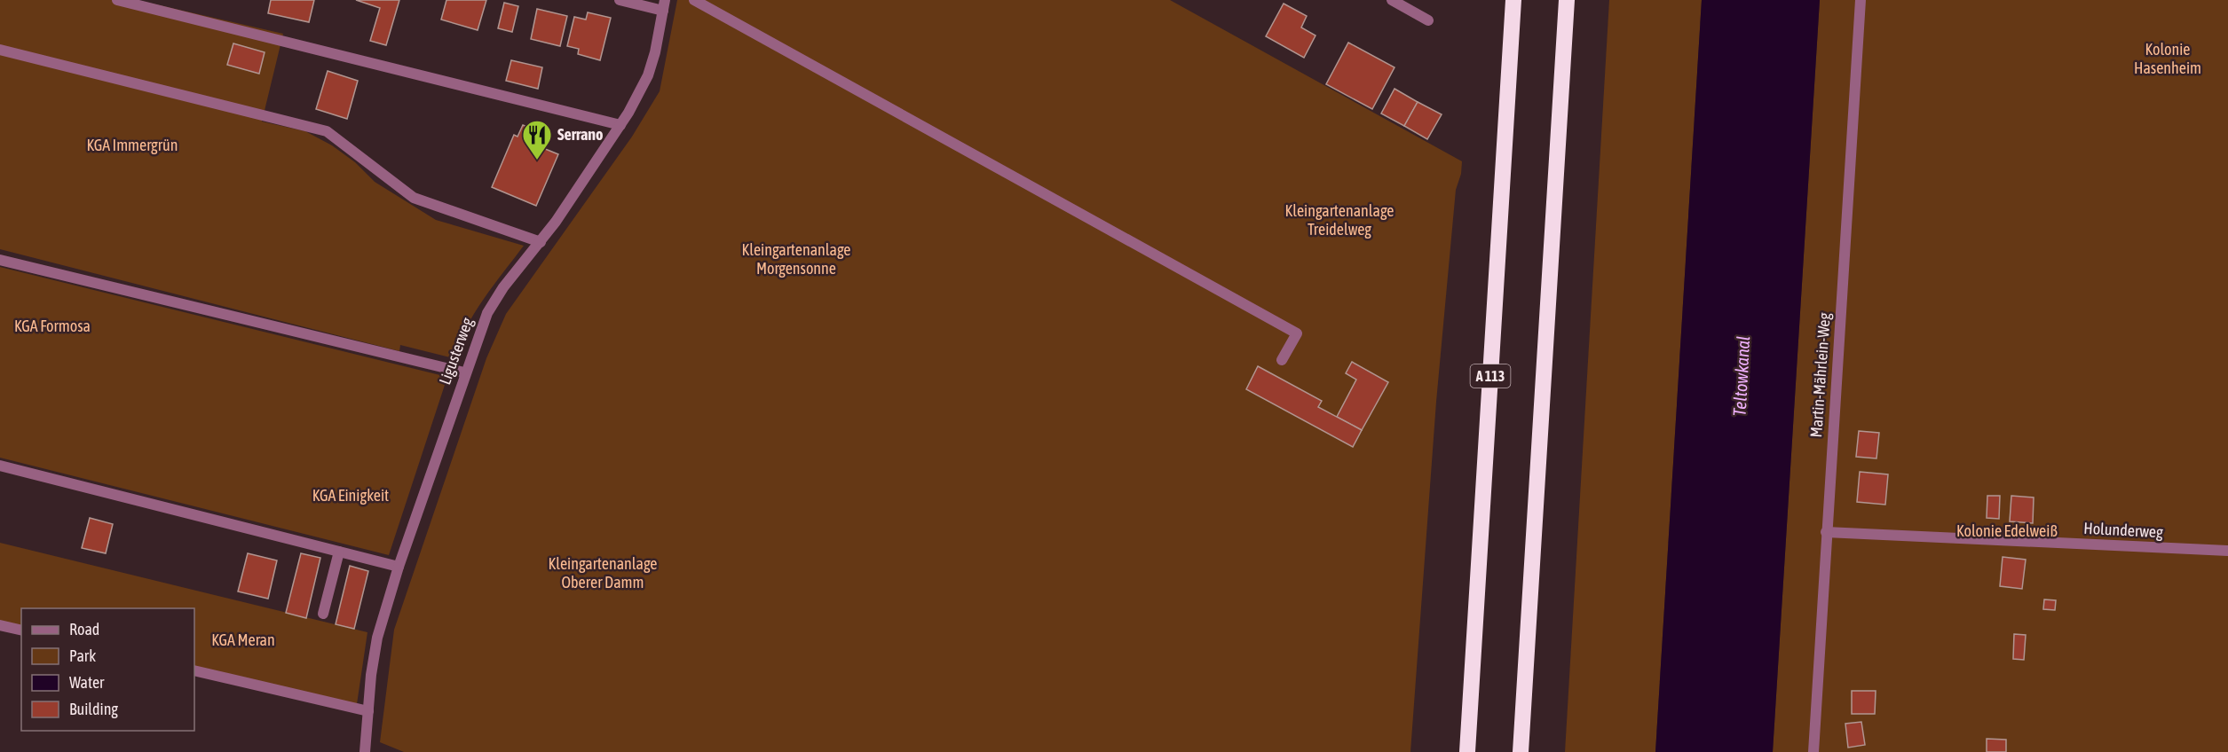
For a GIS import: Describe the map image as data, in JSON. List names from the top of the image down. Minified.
{"streets":{"highway":["A 113"],"street":["Ligusterweg","Martin-Mährlein-Weg","Holunderweg"]},"crossings":[["Martin-Mährlein-Weg","Holunderweg"]],"water":["Teltowkanal"],"parks":["Kolonie Hasenheim","KGA Immergrün","Kleingartenanlage Treidelweg","Kleingartenanlage Morgensonne","KGA Formosa","KGA Einigkeit","Kolonie Edelweiß","Kleingartenanlage Oberer Damm","KGA Meran"],"places":{"restaurant":["Serrano"]},"legend":["Road","Park","Water","Building"]}
